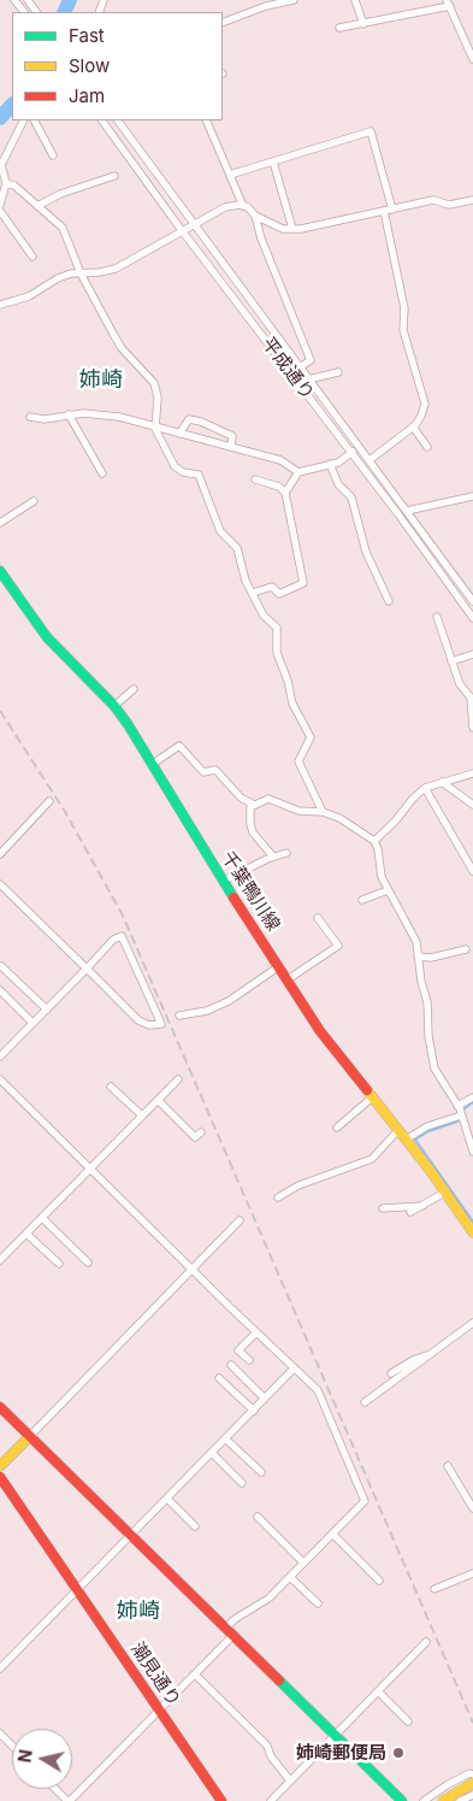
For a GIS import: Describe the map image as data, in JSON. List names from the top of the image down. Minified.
{"streets":{"street":["平成通り","千葉鴨川線","潮見通り"]},"districts":["姉崎","姉崎"],"places":["姉崎郵便局"],"legend":["Fast","Slow","Jam"],"north":"left"}
